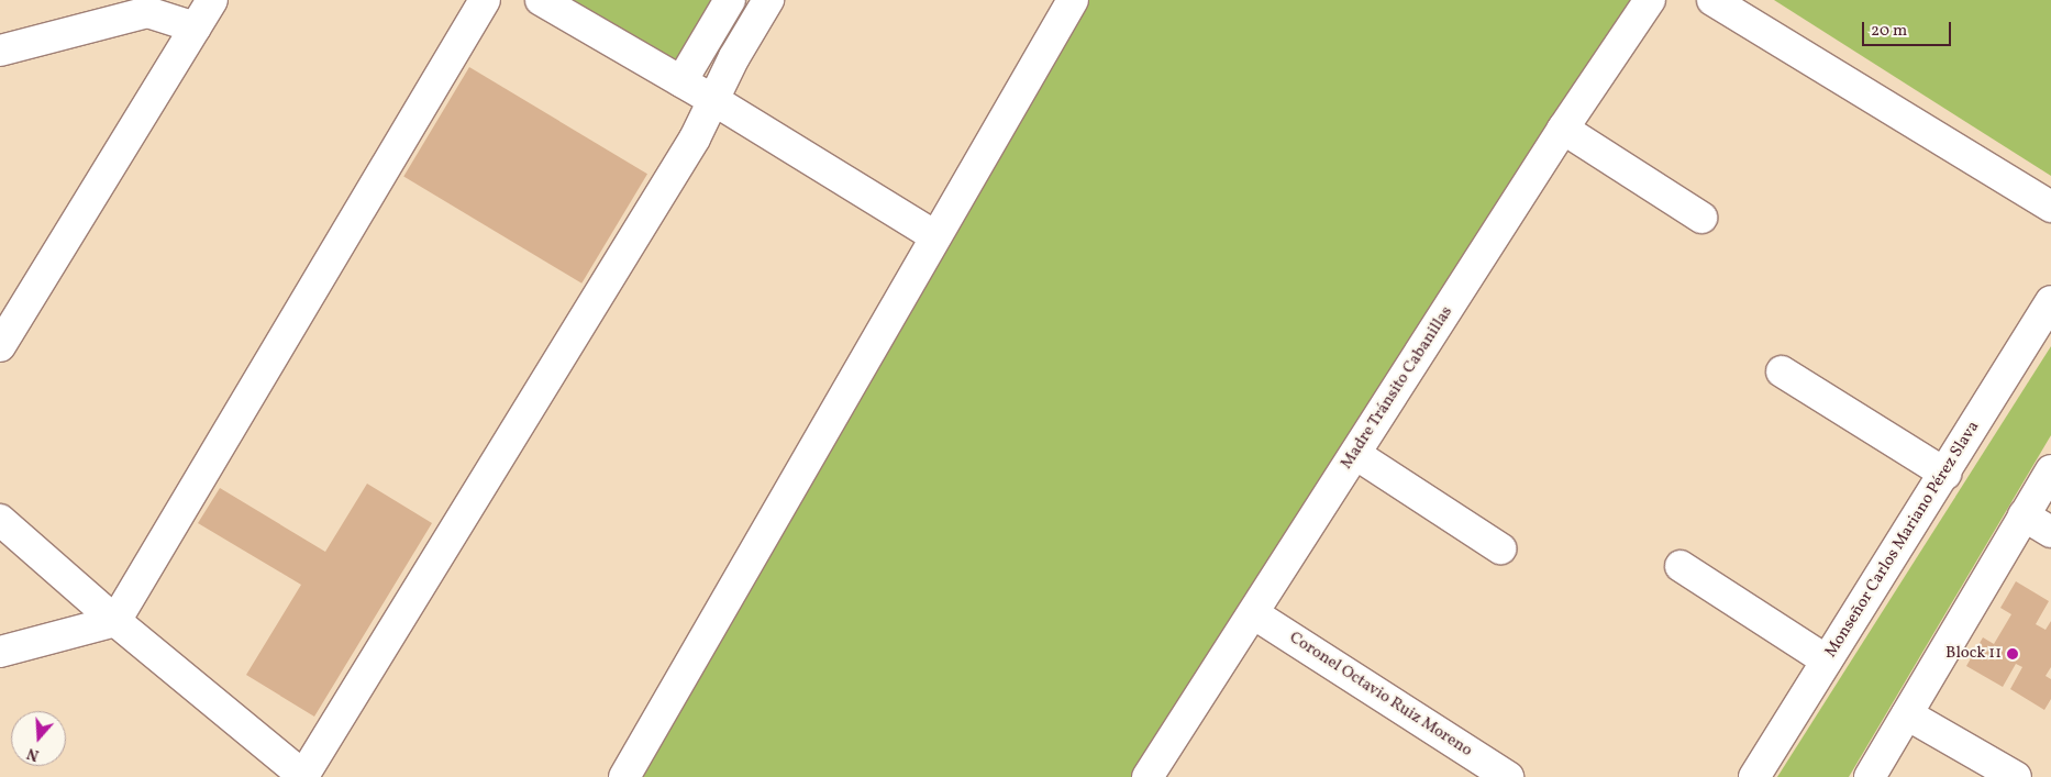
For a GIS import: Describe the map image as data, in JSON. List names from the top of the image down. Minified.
{"streets":{"street":["Madre Tránsito Cabanillas","Monseñor Carlos Mariano Pérez Slava","Coronel Octavio Ruiz Moreno"]},"crossings":[["Madre Tránsito Cabanillas","Coronel Octavio Ruiz Moreno"]],"places":["Block 11"],"scale_bar":"20 m","north":"bottom"}
